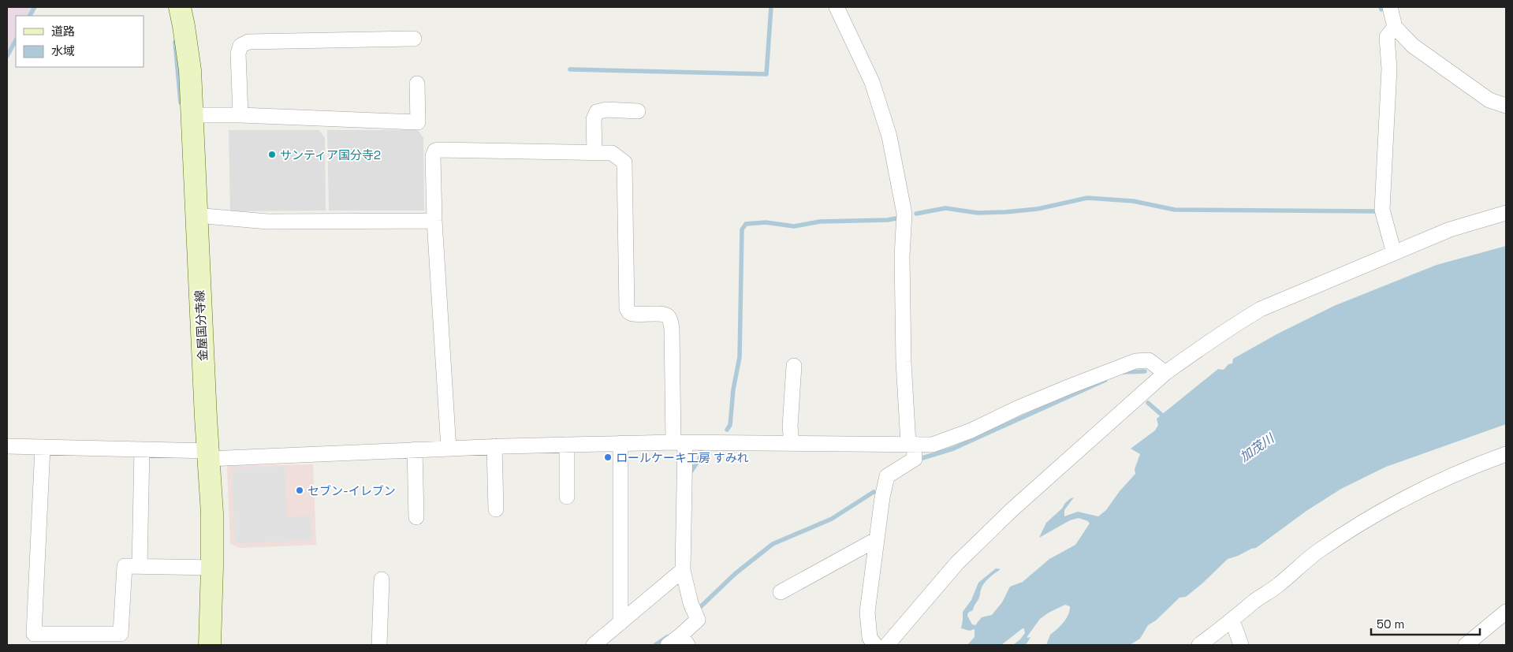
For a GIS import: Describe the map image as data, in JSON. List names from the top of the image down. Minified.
{"streets":{"main road":["金屋国分寺線"]},"water":["加茂川"],"places":["サンティア国分寺2","ロールケーキ工房 すみれ","セブン-イレブン"],"legend":["道路","水域"],"scale_bar":"50 m"}
